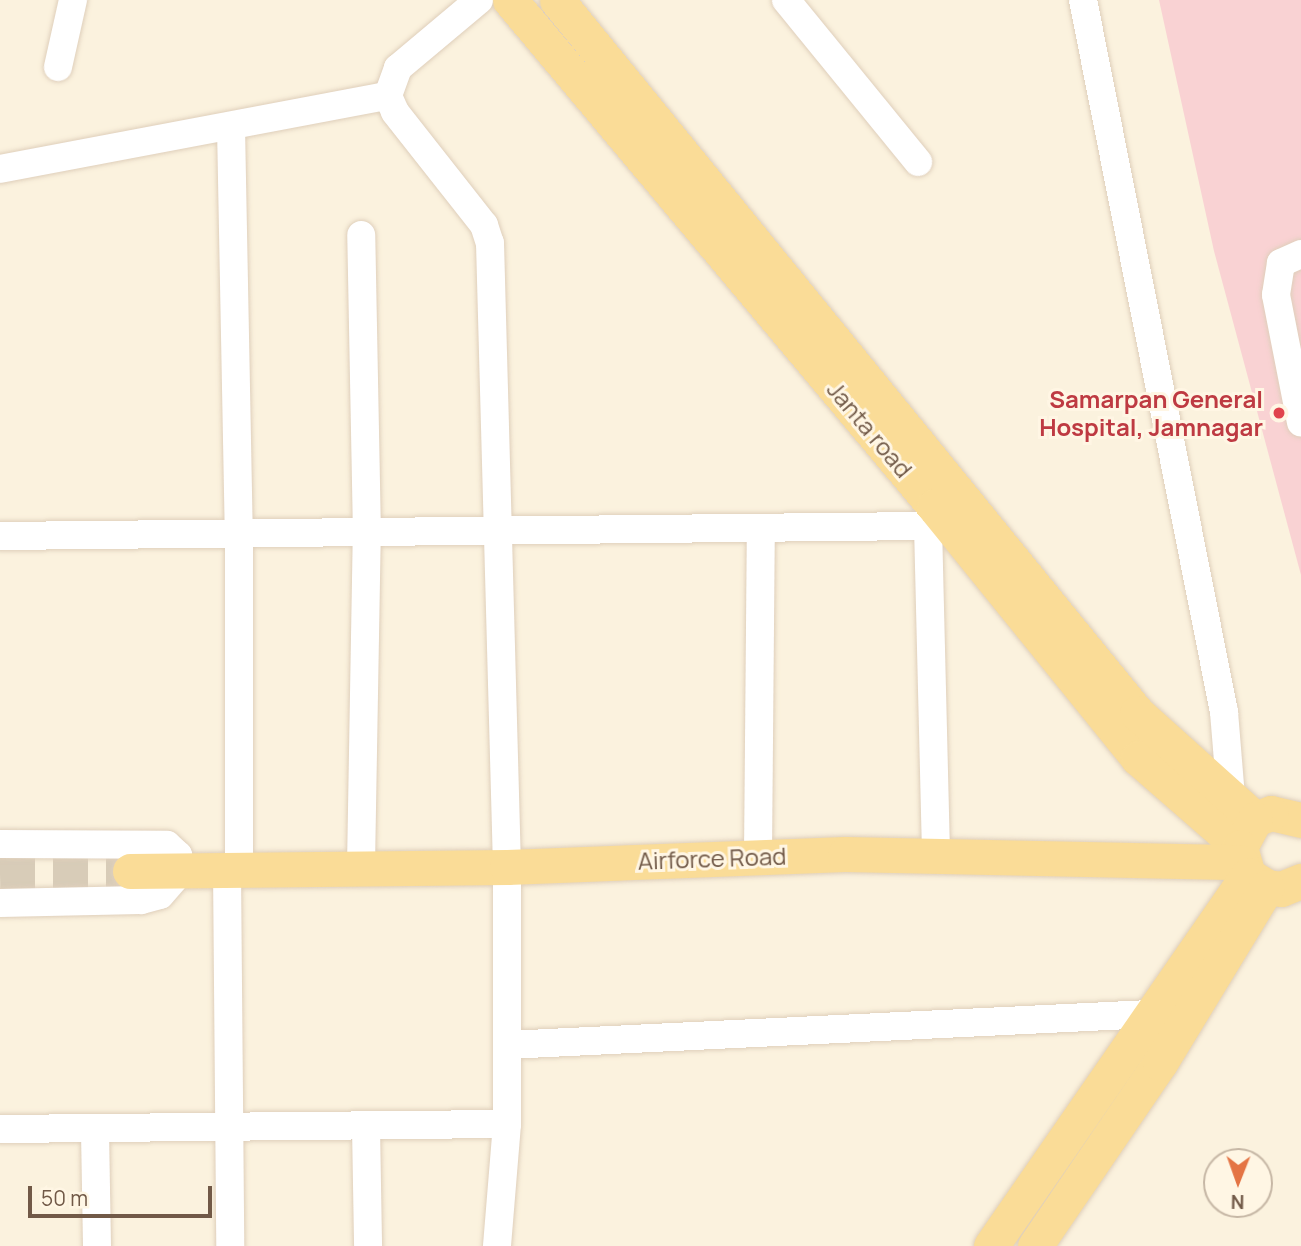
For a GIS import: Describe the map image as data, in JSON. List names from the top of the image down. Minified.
{"streets":{"main road":["Janta road","Airforce Road"]},"crossings":[["Janta road","Airforce Road"]],"places":["Samarpan General Hospital, Jamnagar"],"scale_bar":"50 m","north":"bottom"}
